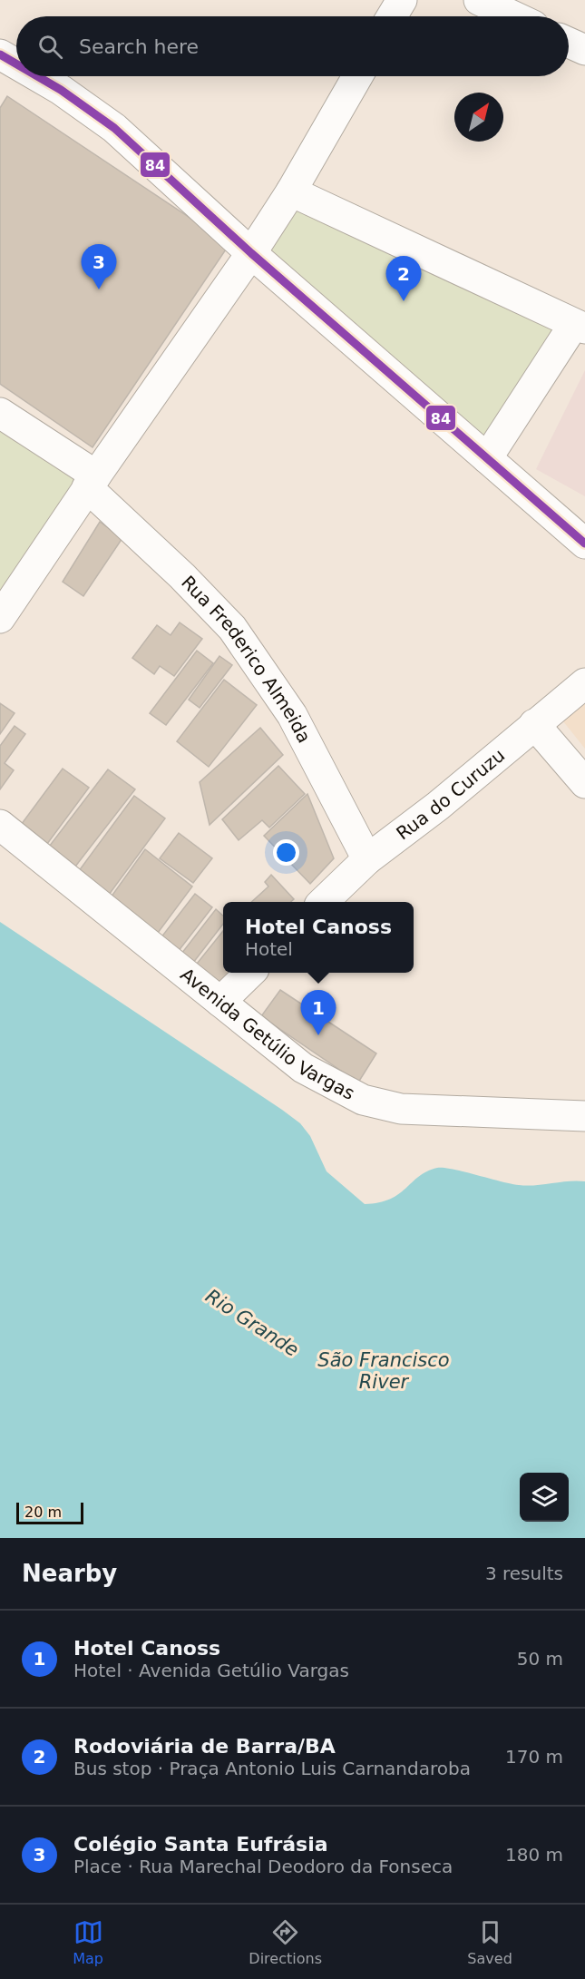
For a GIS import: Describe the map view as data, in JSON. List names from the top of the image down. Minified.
{"streets":{"street":["Rua Frederico Almeida","Rua do Curuzu","Avenida Getúlio Vargas"]},"crossings":[["Rua Frederico Almeida","Rua do Curuzu"]],"water":["Rio Grande","São Francisco River"],"lines":["transit line 84"],"scale_bar":"20 m","north":"top right","page":{"search":"Search here","pins":["3","2","1"],"popup":["Hotel Canoss","Hotel"],"scale":"20 m","heading":["Nearby","3 results"],"list":[{"mark":"1","name":"Hotel Canoss","note":"Hotel · Avenida Getúlio Vargas","value":"50 m"},{"mark":"2","name":"Rodoviária de Barra/BA","note":"Bus stop · Praça Antonio Luis Carnandaroba","value":"170 m"},{"mark":"3","name":"Colégio Santa Eufrásia","note":"Place · Rua Marechal Deodoro da Fonseca","value":"180 m"}],"nav":["Map","Directions","Saved"]}}
